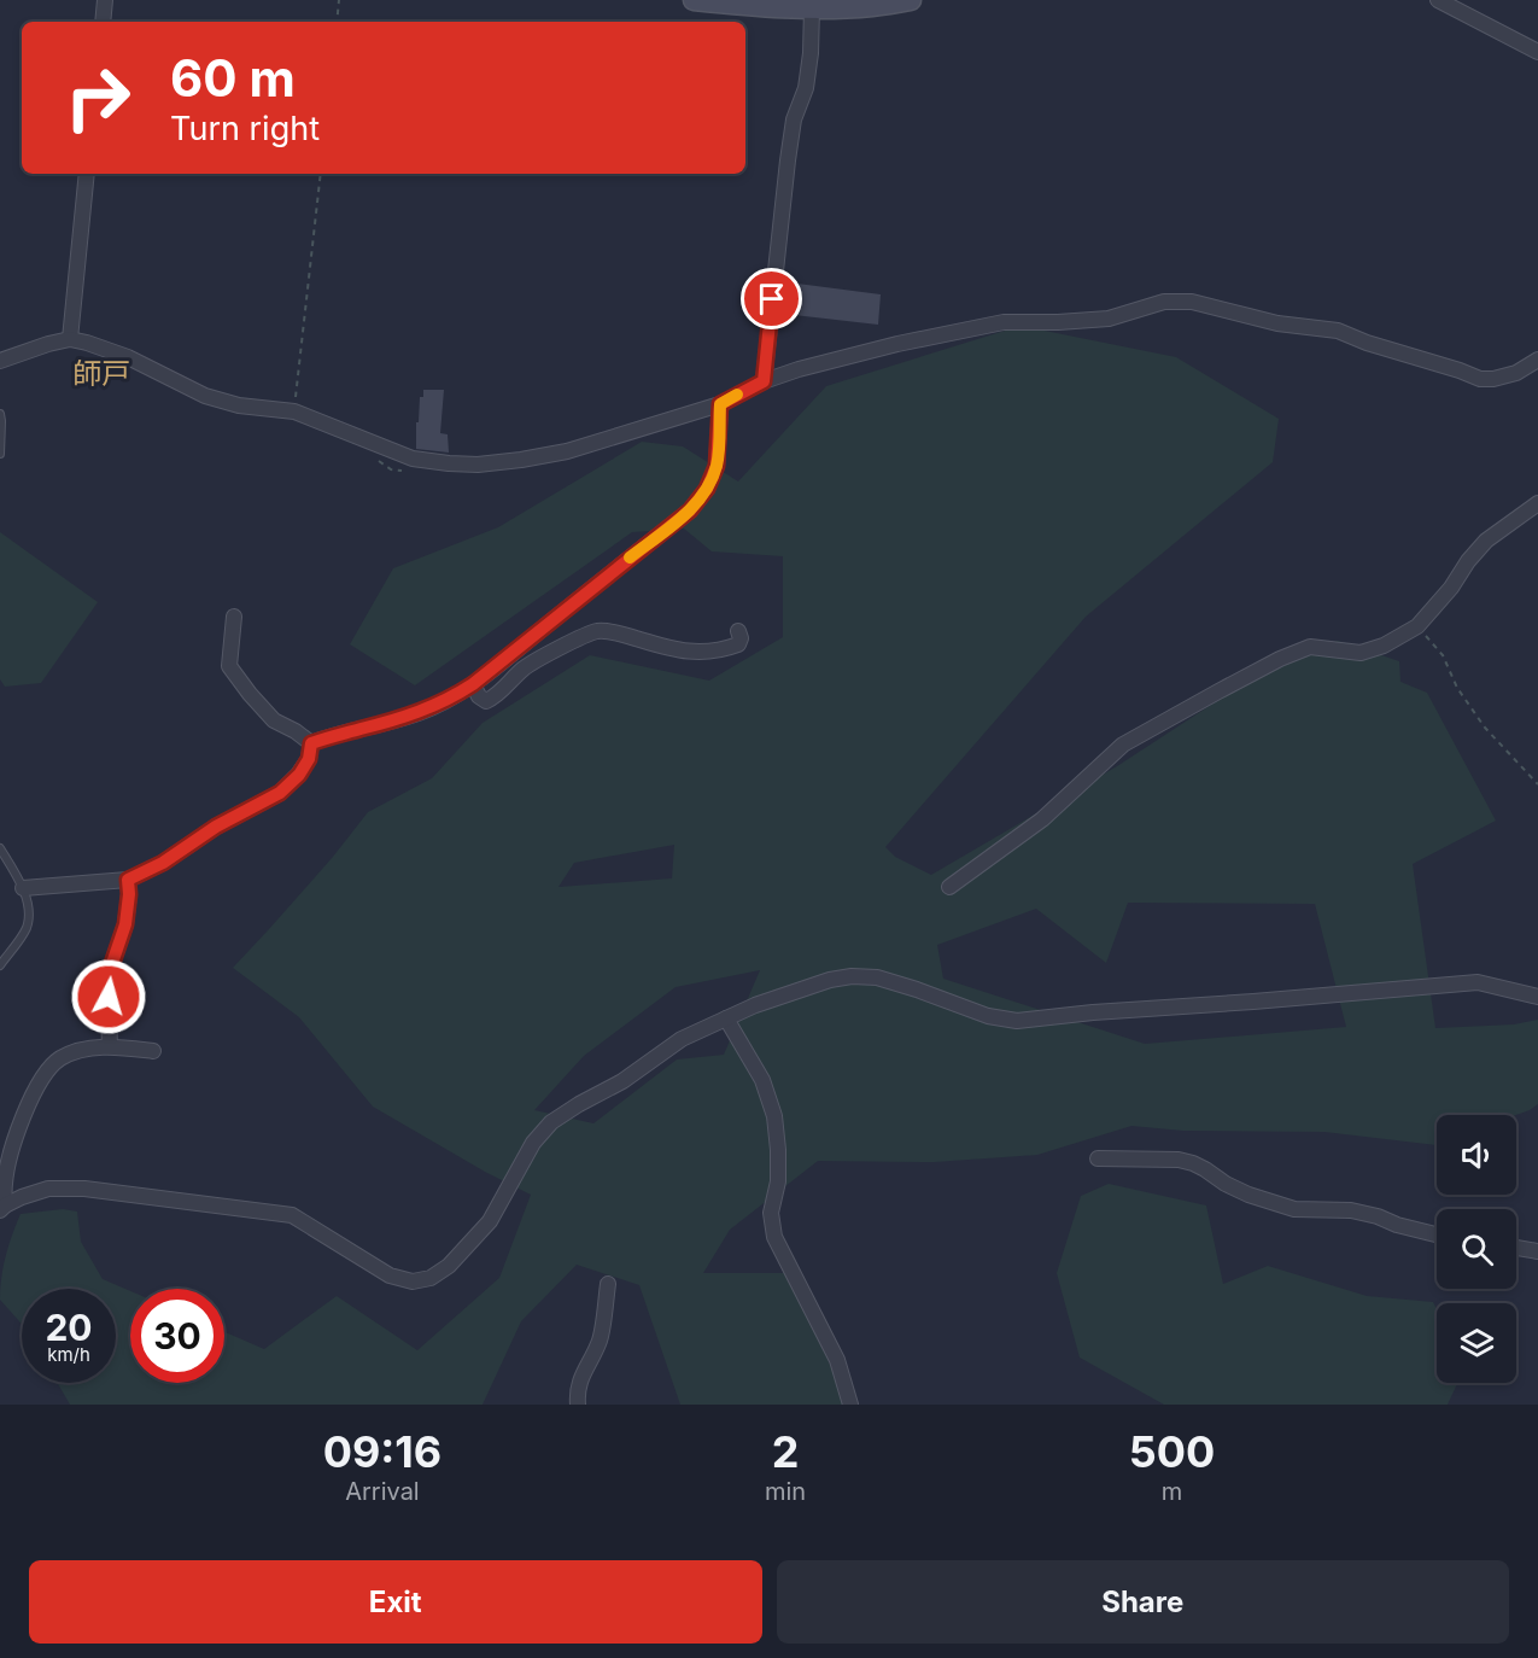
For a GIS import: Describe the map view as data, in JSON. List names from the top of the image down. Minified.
{"districts":["師戸"],"page":{"turn":["60 m","Turn right"],"speed":"20 km/h","limit":"30","eta":["09:16","Arrival","2","min","500","m"],"buttons":["Exit","Share"]}}
